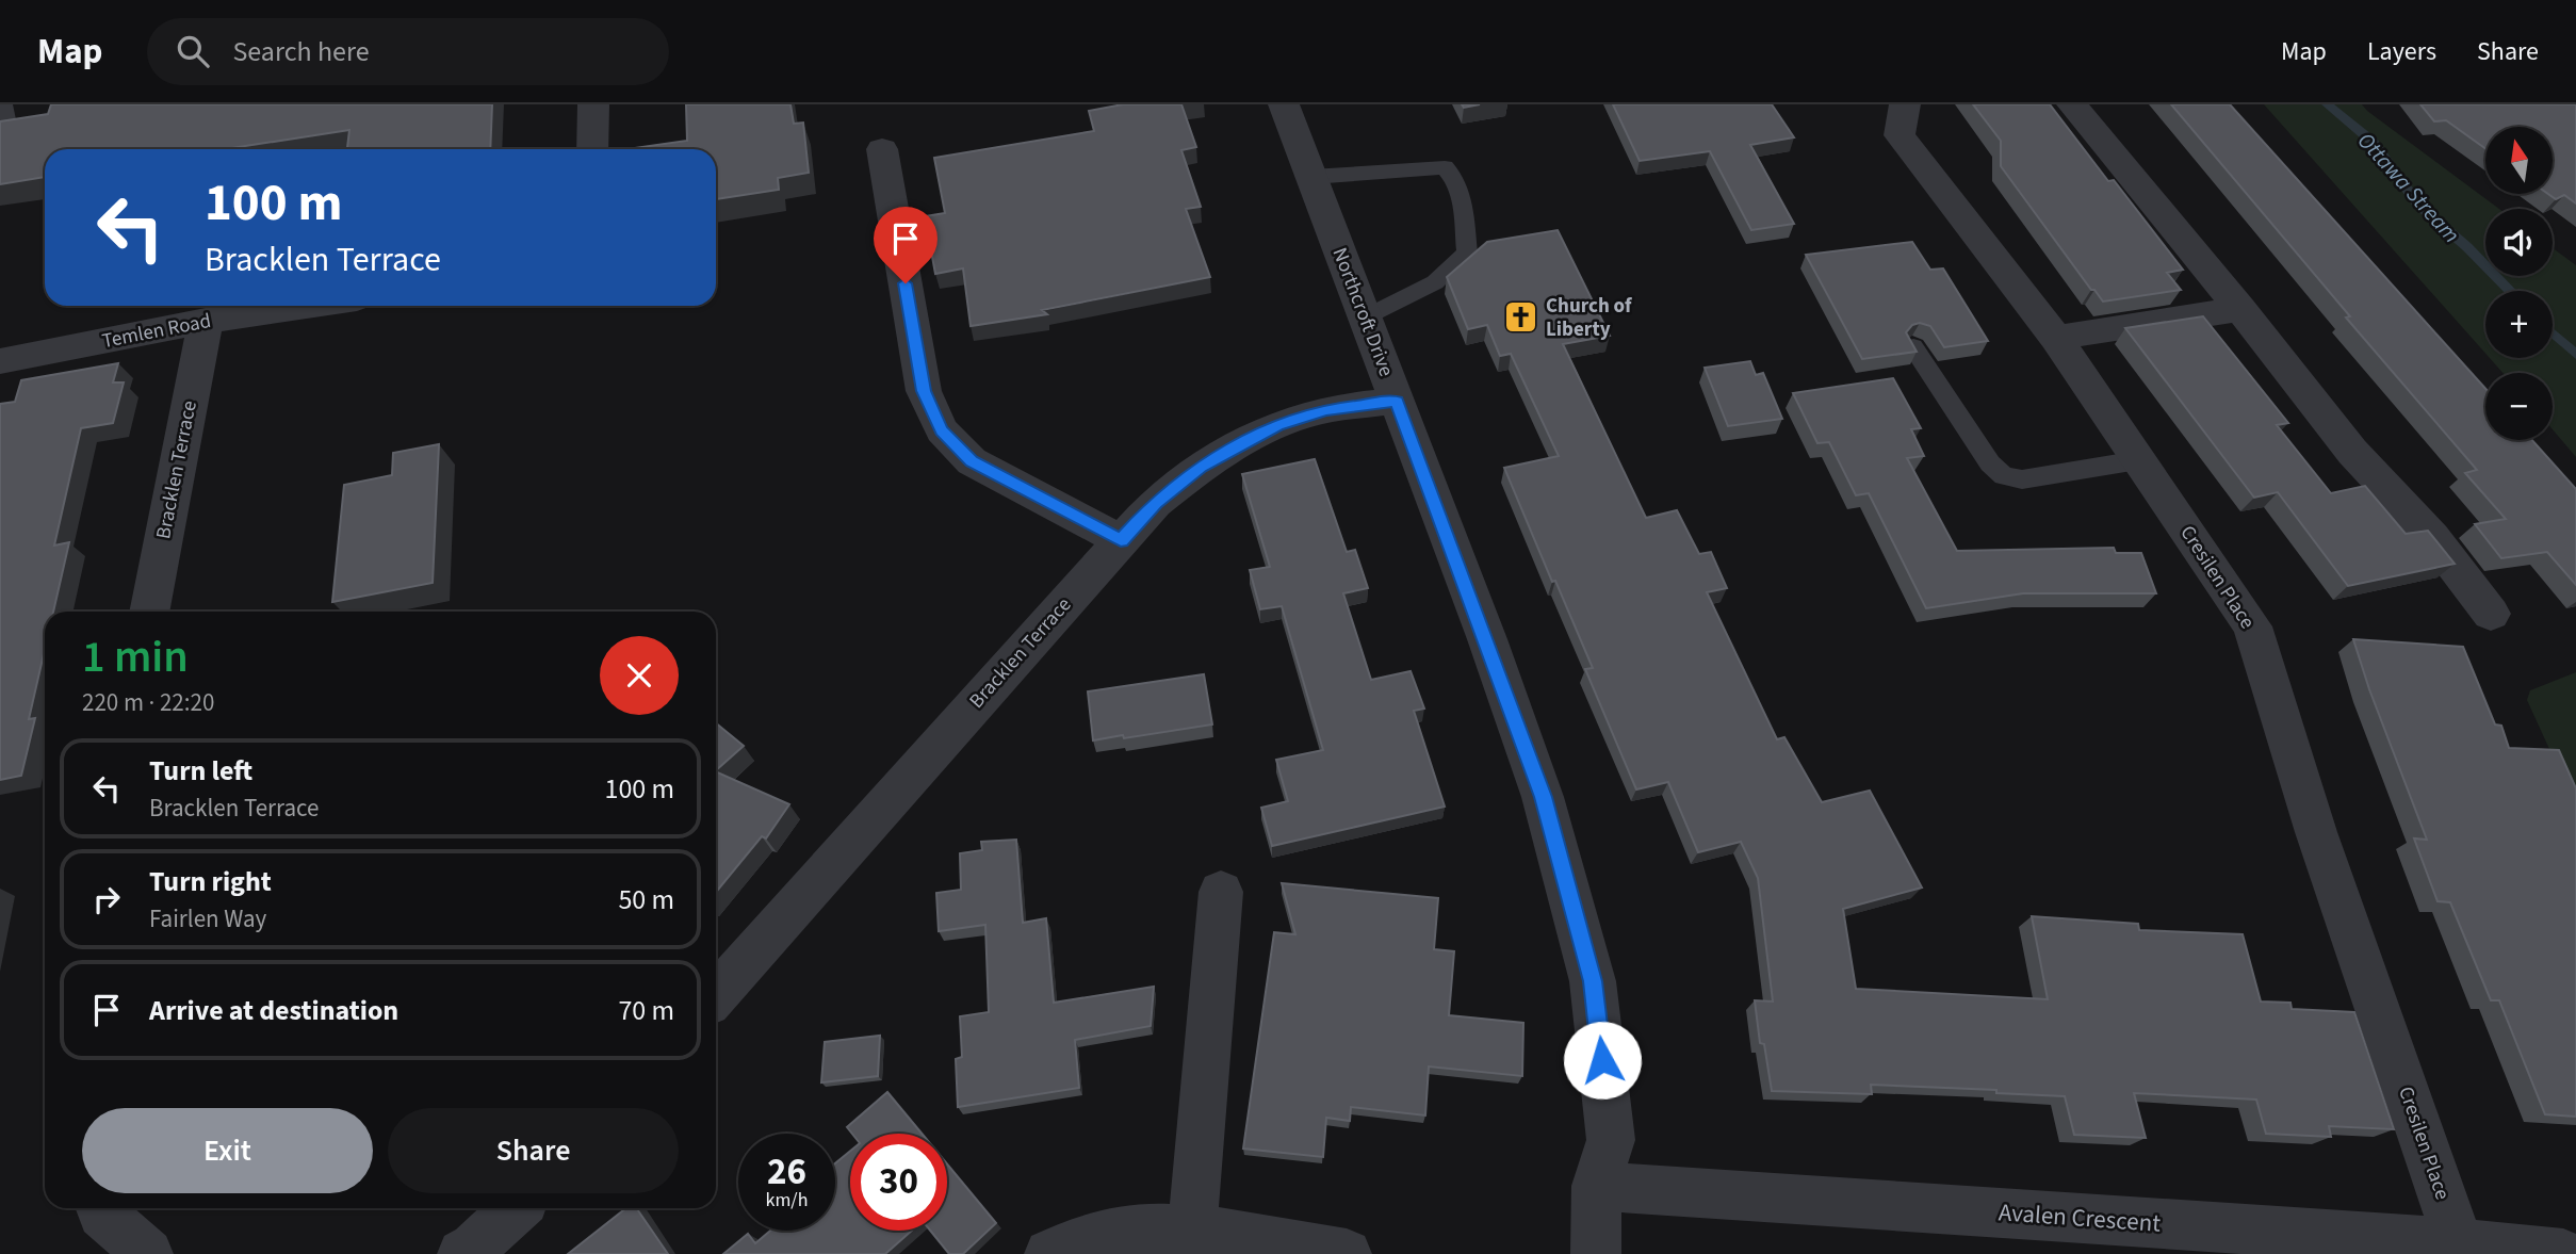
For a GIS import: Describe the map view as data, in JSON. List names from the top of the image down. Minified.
{"streets":{"street":["Northcroft Drive","Temlen Road","Bracklen Terrace","Cresilen Place","Avalen Crescent"]},"crossings":[["Northcroft Drive","Bracklen Terrace"],["Northcroft Drive","Avalen Crescent"],["Temlen Road","Bracklen Terrace"],["Cresilen Place","Avalen Crescent"]],"water":["Ottawa Stream"],"places":{"church":["Church of Liberty"]},"north":"top","page":{"header":"Map","search":"Search here","nav":["Map","Layers","Share"],"map_buttons":["+","−"],"turn":["100 m","Bracklen Terrace"],"heading":["1 min","220 m · 22:20"],"list":[{"name":"Turn left","note":"Bracklen Terrace","value":"100 m"},{"name":"Turn right","note":"Fairlen Way","value":"50 m"},{"name":"Arrive at destination","value":"70 m"}],"buttons":["Exit","Share"],"speed":"26 km/h","limit":"30"}}
